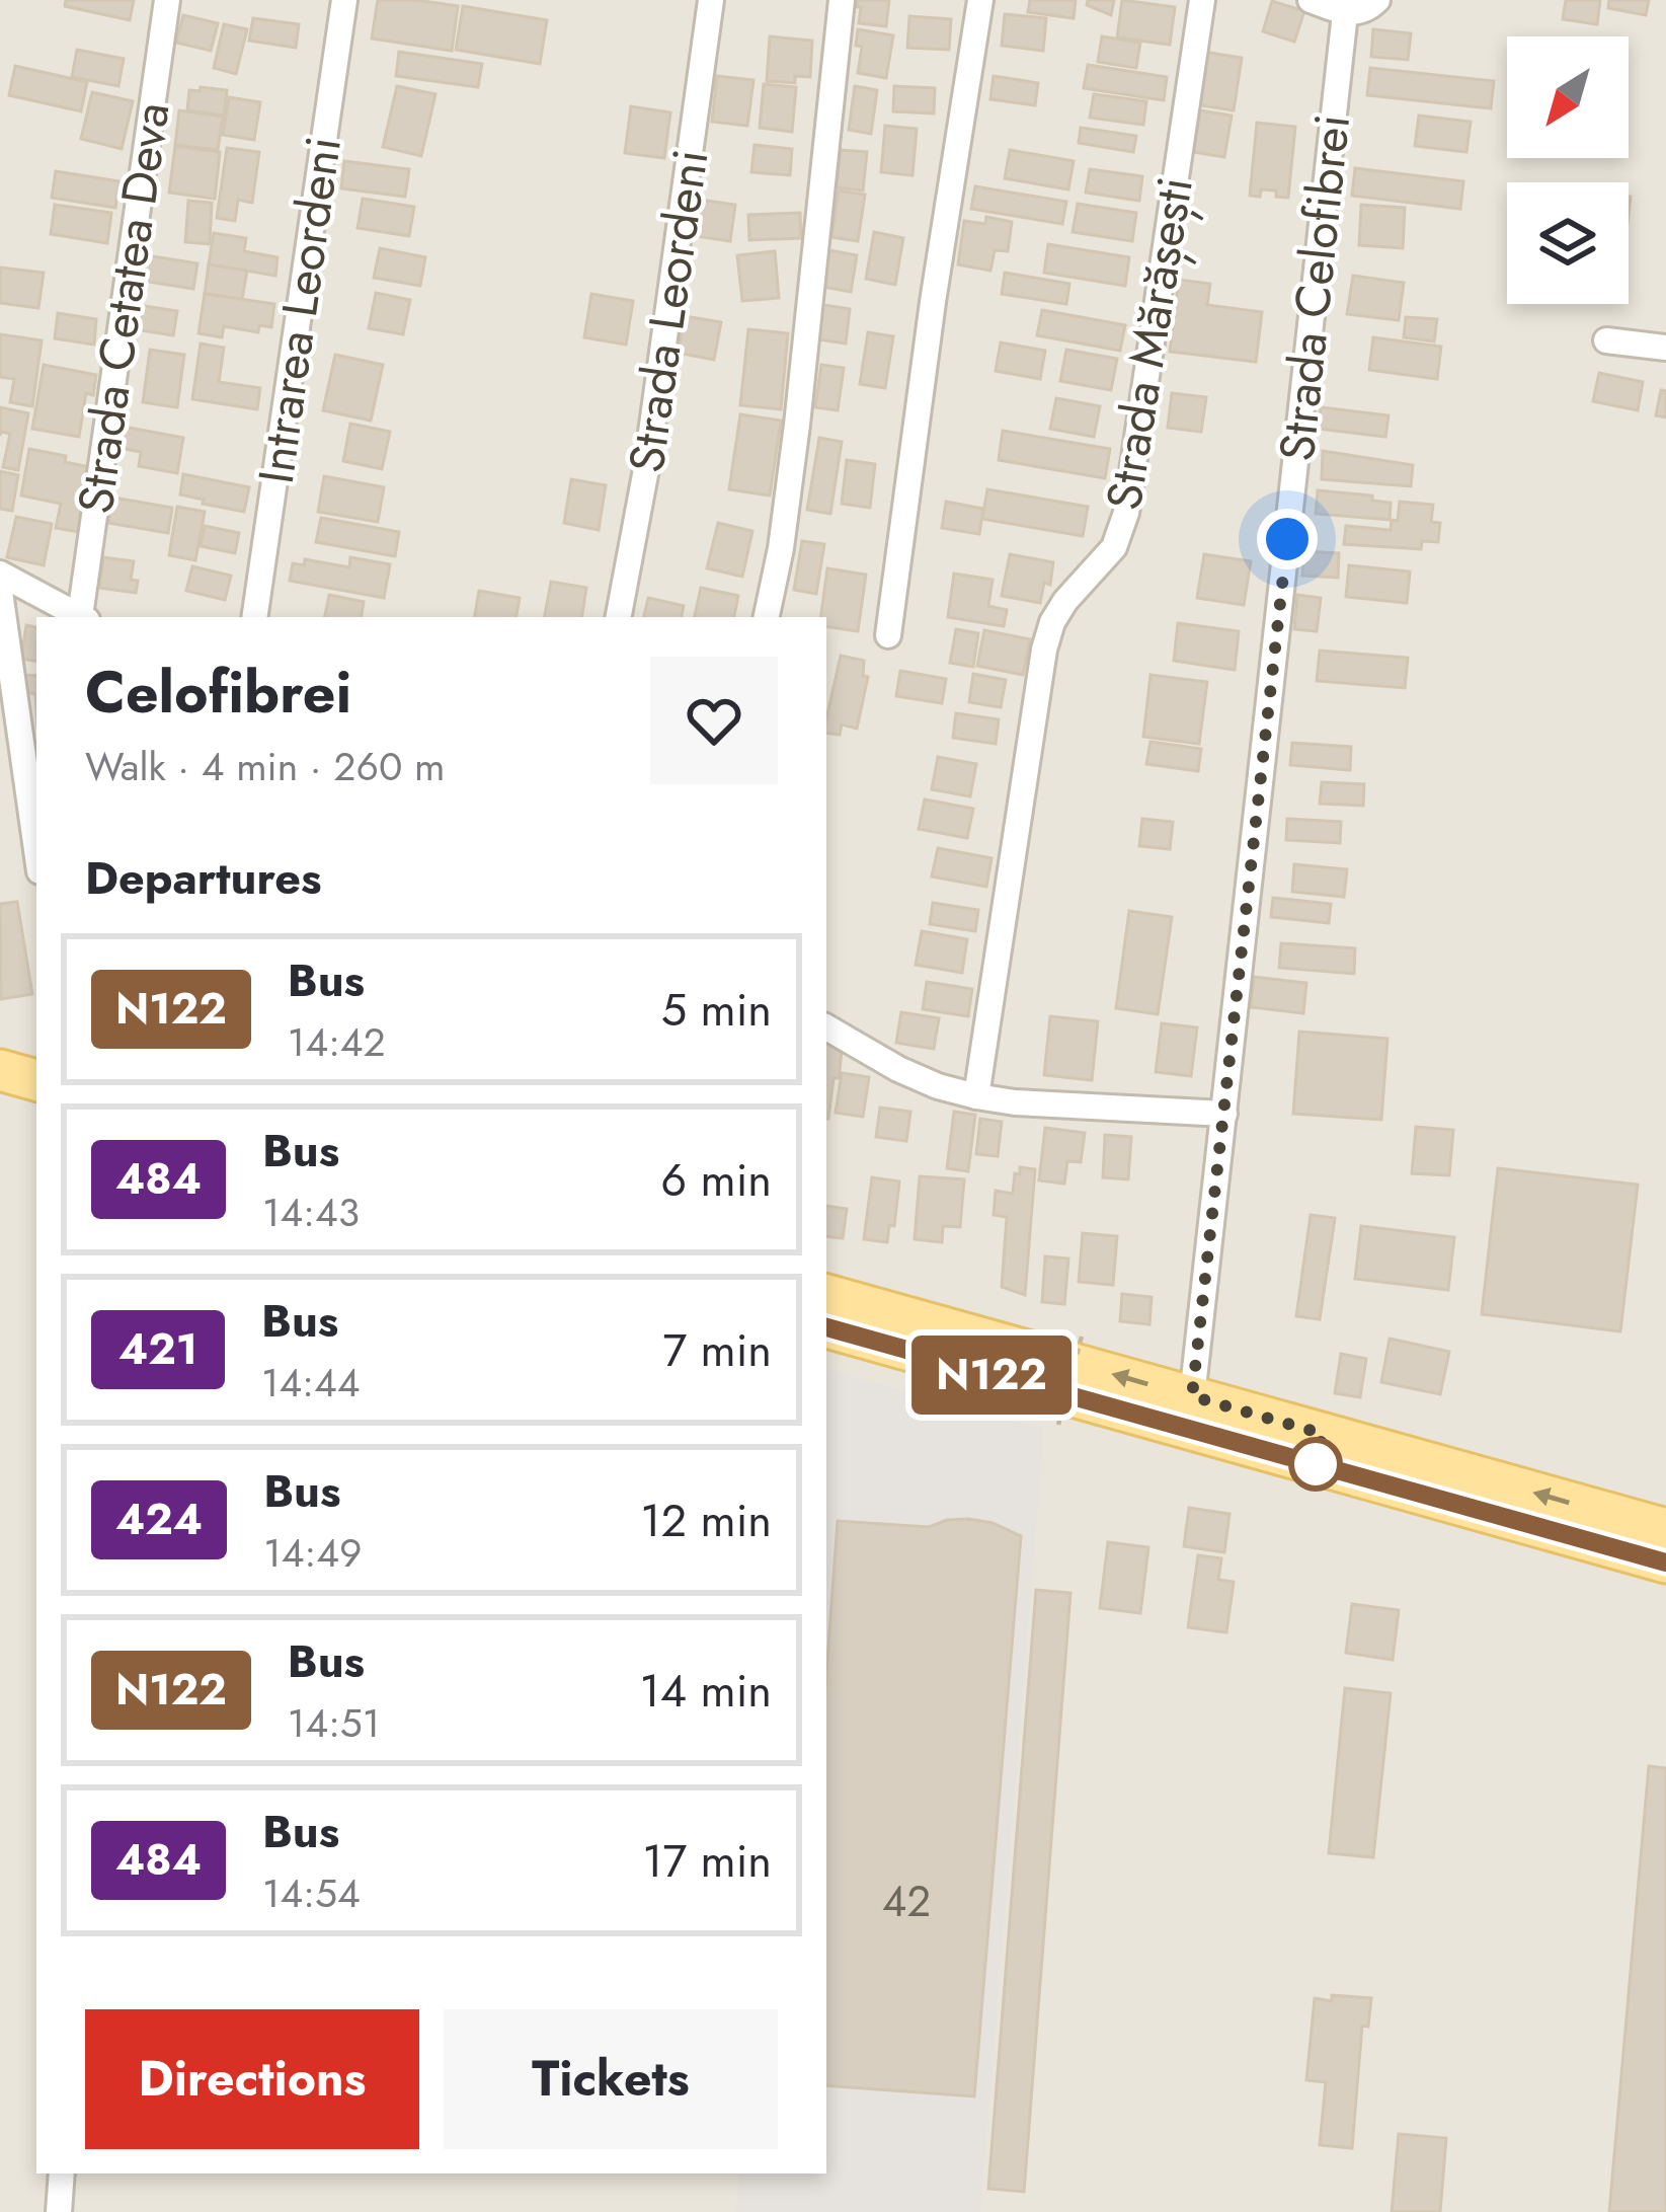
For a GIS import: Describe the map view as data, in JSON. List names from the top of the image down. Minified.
{"streets":{"street":["Strada Celofibrei","Strada Cetatea Deva","Intrarea Leordeni","Strada Leordeni","Strada Mărășești"]},"lines":["bus line N122"],"house_numbers":["42"],"north":"bottom left","page":{"on_map":"N122","heading":[["Celofibrei","Walk · 4 min · 260 m"],"Departures"],"list":[{"mark":"N122","name":"Bus","note":"14:42","value":"5 min"},{"mark":"484","name":"Bus","note":"14:43","value":"6 min"},{"mark":"421","name":"Bus","note":"14:44","value":"7 min"},{"mark":"424","name":"Bus","note":"14:49","value":"12 min"},{"mark":"N122","name":"Bus","note":"14:51","value":"14 min"},{"mark":"484","name":"Bus","note":"14:54","value":"17 min"}],"buttons":["Directions","Tickets"]}}
